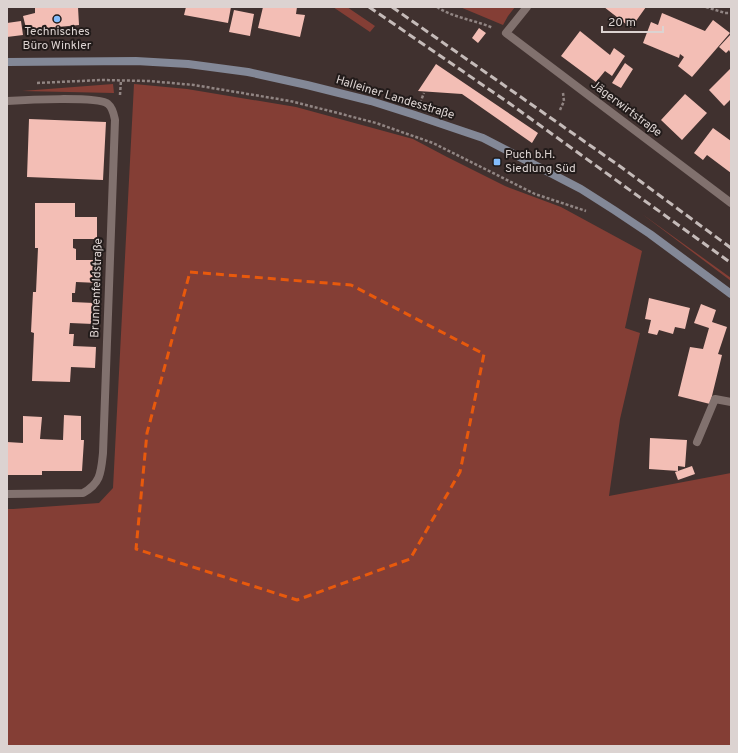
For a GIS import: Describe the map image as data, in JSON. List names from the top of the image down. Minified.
{"streets":{"main road":["Halleiner Landesstraße"],"street":["Jägerwirtstraße","Brunnenfeldstraße"]},"places":{"other":["Technisches Büro Winkler"],"transit":["Puch b.H. Siedlung Süd"]},"scale_bar":"20 m"}
